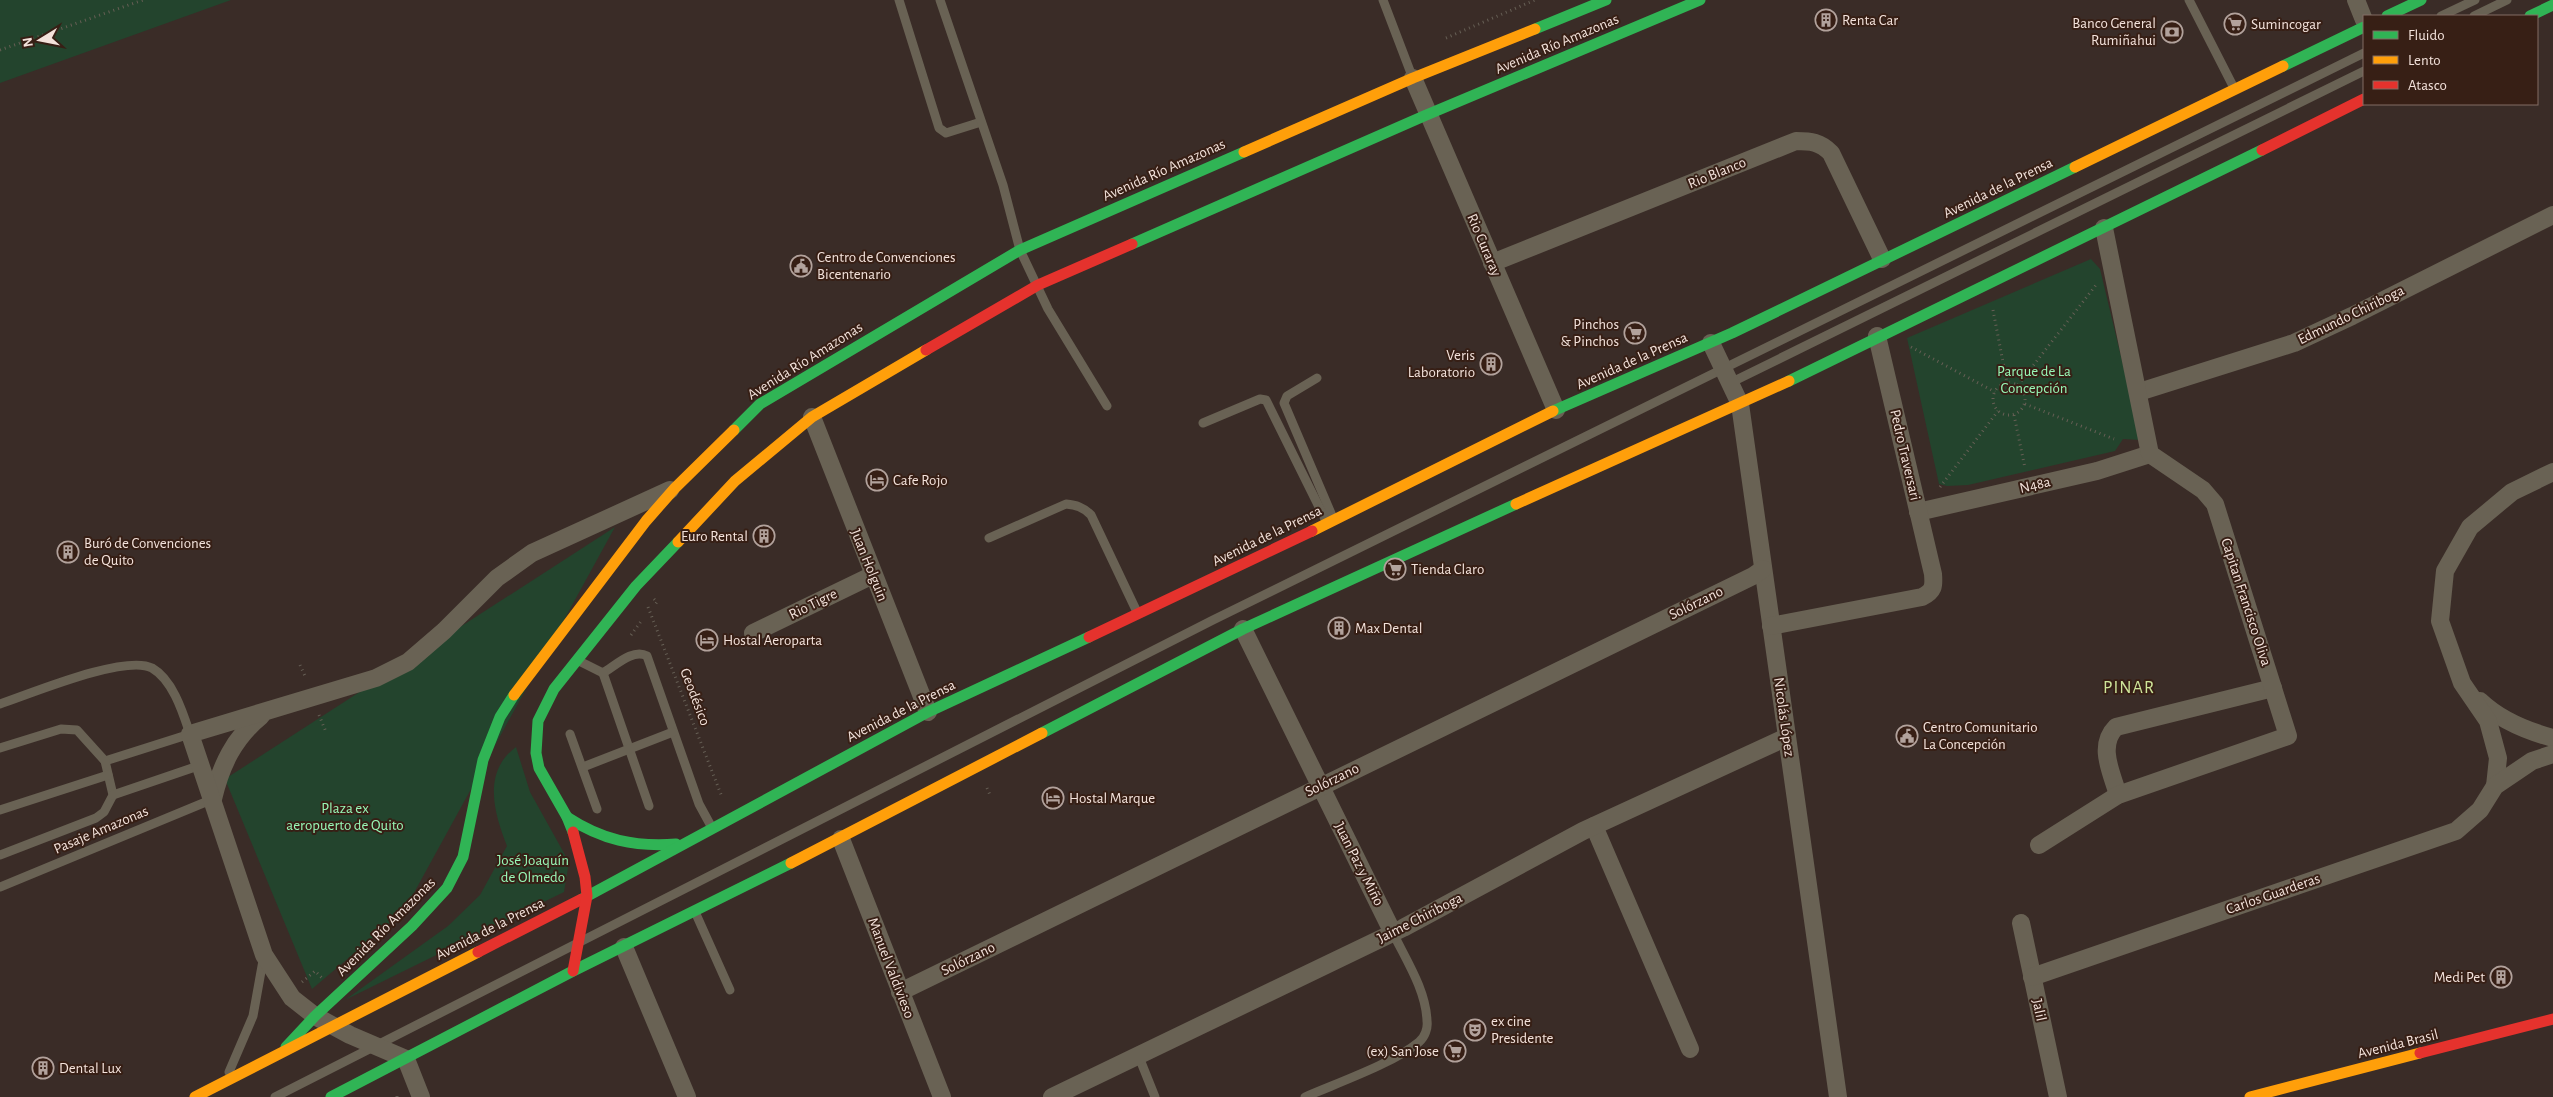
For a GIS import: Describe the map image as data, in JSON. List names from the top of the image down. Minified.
{"streets":{"main road":["Avenida Río Amazonas","Avenida de la Prensa","Avenida Brasil"],"street":["Rio Blanco","Rio Curaray","Edmundo Chiriboga","Pedro Traversari","N48a","Juan Holguin","Capitan Francisco Oliva","Solórzano","Rio Tigre","Nicolás López","Juan Paz y Miño","Carlos Guarderas","Jaime Chiriboga","Manuel Valdivieso","Jalil"],"lane":["Pasaje Amazonas"],"path":["Geodésico"]},"crossings":[["Avenida Río Amazonas","Avenida de la Prensa"],["Avenida Río Amazonas","Rio Curaray"],["Avenida Río Amazonas","Juan Holguin"],["Avenida Río Amazonas","Geodésico"],["Rio Blanco","Avenida de la Prensa"],["Rio Blanco","Rio Curaray"],["Avenida de la Prensa","Rio Curaray"],["Avenida de la Prensa","Juan Holguin"],["Avenida de la Prensa","Geodésico"],["Avenida de la Prensa","Nicolás López"],["Pedro Traversari","N48a"],["Pedro Traversari","Nicolás López"],["N48a","Capitan Francisco Oliva"],["Juan Holguin","Rio Tigre"],["Solórzano","Nicolás López"],["Solórzano","Juan Paz y Miño"],["Solórzano","Manuel Valdivieso"],["Nicolás López","Jaime Chiriboga"],["Juan Paz y Miño","Jaime Chiriboga"],["Carlos Guarderas","Jalil"]],"districts":["PINAR"],"parks":["Parque de La Concepción","Plaza ex aeropuerto de Quito","José Joaquín de Olmedo"],"places":{"building":["Renta Car","Veris Laboratorio","Euro Rental","Buró de Convenciones de Quito","Max Dental","Medi Pet","Dental Lux"],"supermarket":["Sumincogar","Pinchos & Pinchos","Tienda Claro","(ex) San Jose"],"bank":["Banco General Rumiñahui"],"public building":["Centro de Convenciones Bicentenario","Centro Comunitario La Concepción"],"hotel":["Cafe Rojo","Hostal Aeroparta","Hostal Marque"],"theatre":["ex cine Presidente"]},"legend":["Fluido","Lento","Atasco"],"north":"left"}
